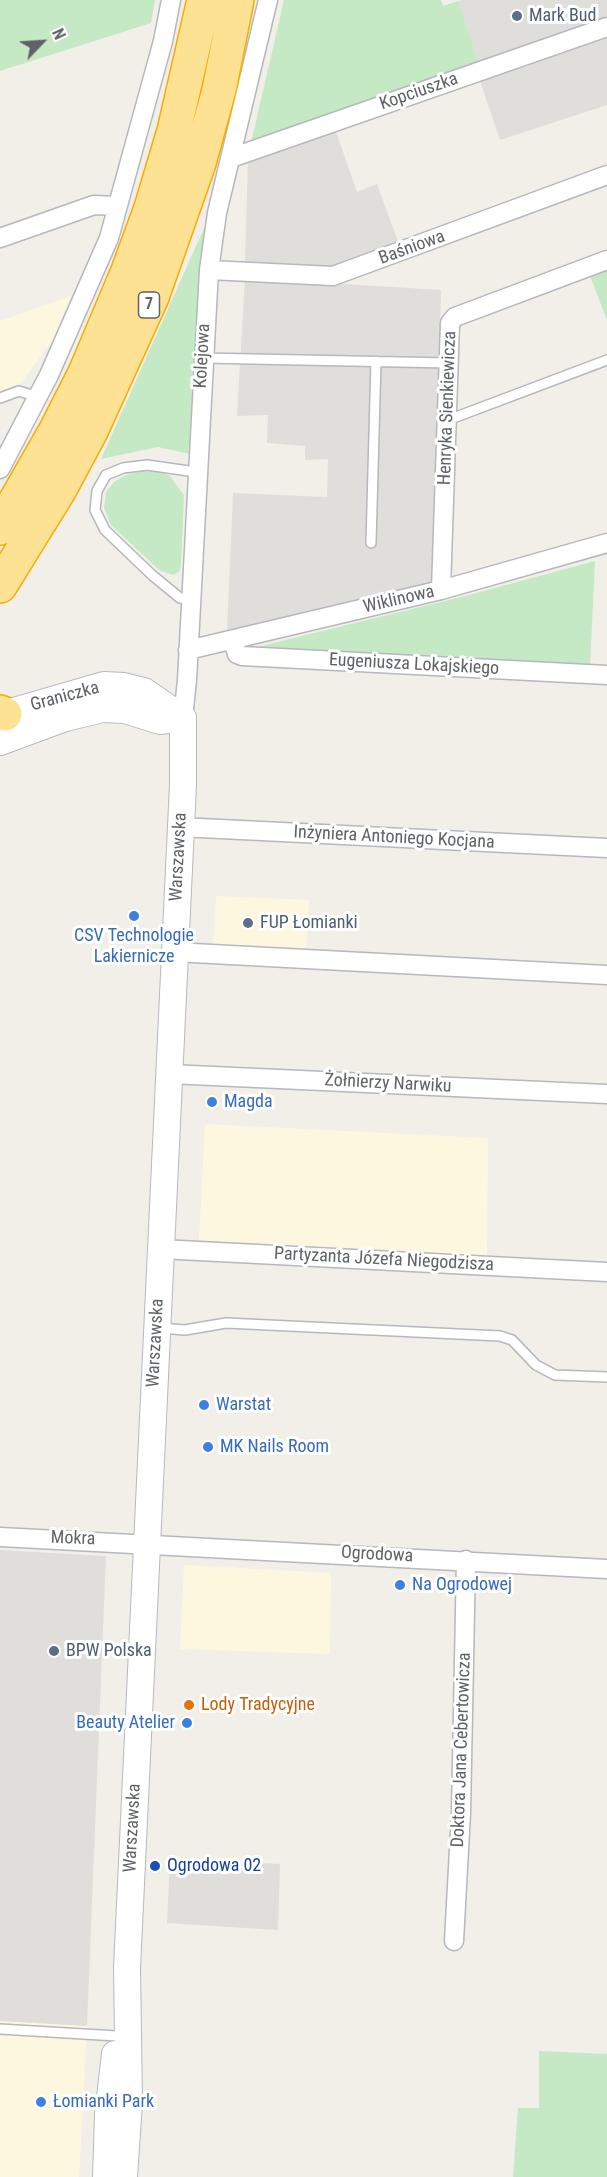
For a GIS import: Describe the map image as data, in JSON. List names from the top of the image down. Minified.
{"streets":{"highway":["7"],"street":["Kopciuszka","Baśniowa","Kolejowa","Henryka Sienkiewicza","Wiklinowa","Eugeniusza Lokajskiego","Graniczka","Inżyniera Antoniego Kocjana","Warszawska","Żołnierzy Narwiku","Partyzanta Józefa Niegodzisza","Mokra","Ogrodowa","Doktora Jana Cebertowicza"]},"crossings":[["Kopciuszka","Kolejowa"],["Baśniowa","Kolejowa"],["Kolejowa","Wiklinowa"],["Kolejowa","Graniczka"],["Kolejowa","Warszawska"],["Henryka Sienkiewicza","Wiklinowa"],["Wiklinowa","Eugeniusza Lokajskiego"],["Graniczka","Warszawska"],["Inżyniera Antoniego Kocjana","Warszawska"],["Warszawska","Żołnierzy Narwiku"],["Warszawska","Partyzanta Józefa Niegodzisza"],["Warszawska","Mokra"],["Warszawska","Ogrodowa"],["Mokra","Ogrodowa"],["Ogrodowa","Doktora Jana Cebertowicza"]],"places":["Mark Bud","CSV Technologie Lakiernicze","FUP Łomianki","Magda","Warstat","MK Nails Room","Na Ogrodowej","BPW Polska","Lody Tradycyjne","Beauty Atelier","Ogrodowa 02","Łomianki Park"],"north":"top right"}
